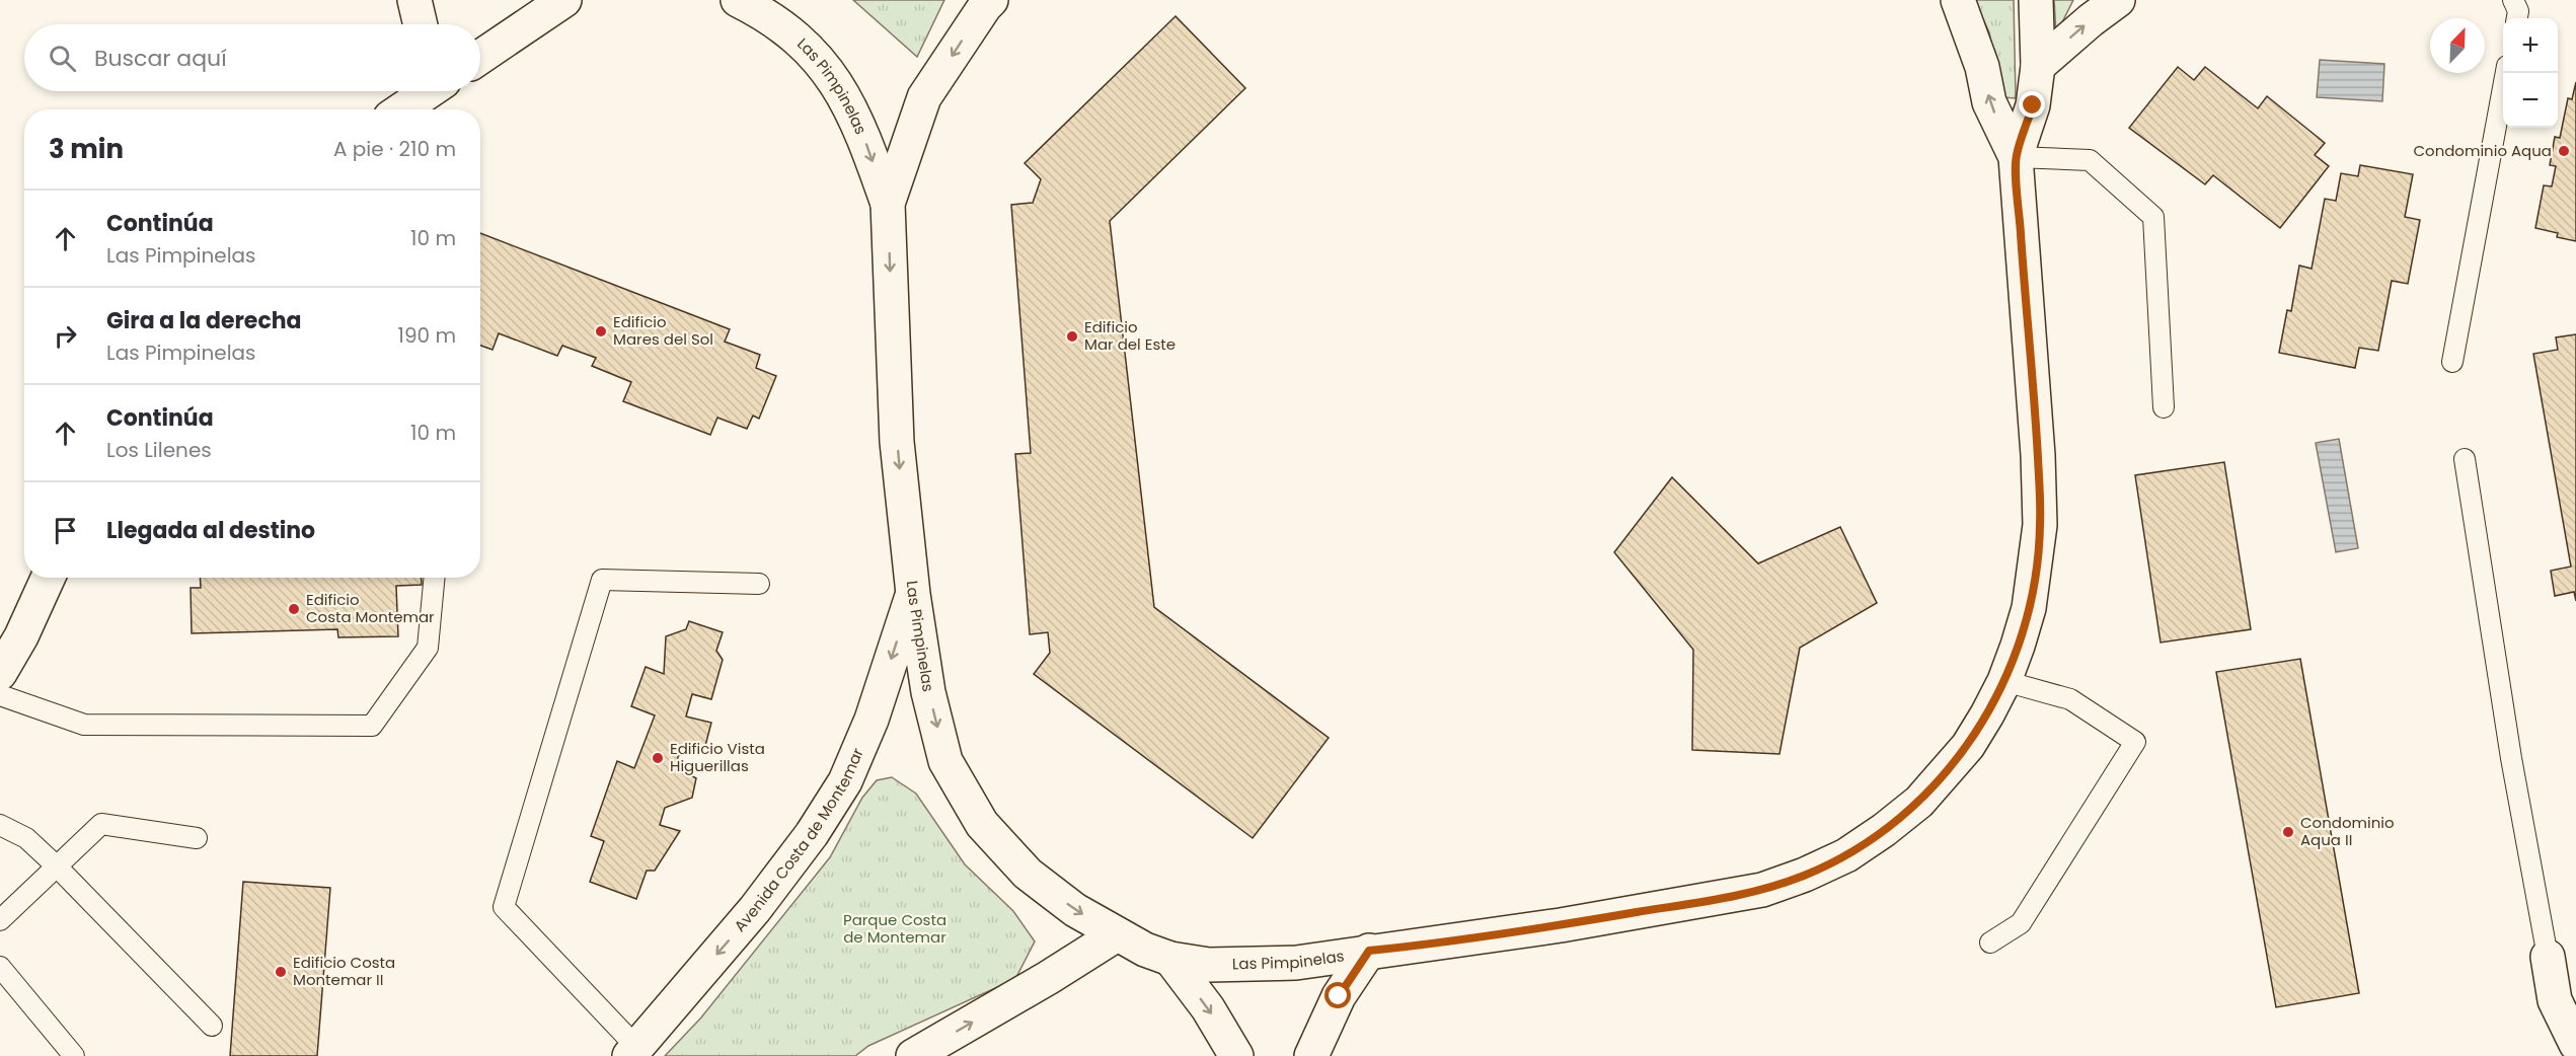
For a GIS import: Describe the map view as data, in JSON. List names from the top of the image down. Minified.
{"streets":{"street":["Las Pimpinelas","Avenida Costa de Montemar"]},"crossings":[["Las Pimpinelas","Avenida Costa de Montemar"]],"one_way":["Avenida Costa de Montemar"],"parks":["Parque Costa de Montemar"],"places":["Condominio Aqua","Edificio Mares del Sol","Edificio Mar del Este","Edificio Costa Montemar","Edificio Vista Higuerillas","Condominio Aqua II","Edificio Costa Montemar II"],"north":"top right","page":{"map_buttons":["+","−"],"search":"Buscar aquí","heading":["3 min","A pie · 210 m"],"list":[["Continúa","Las Pimpinelas","10 m"],["Gira a la derecha","Las Pimpinelas","190 m"],["Continúa","Los Lilenes","10 m"],"Llegada al destino"]}}
